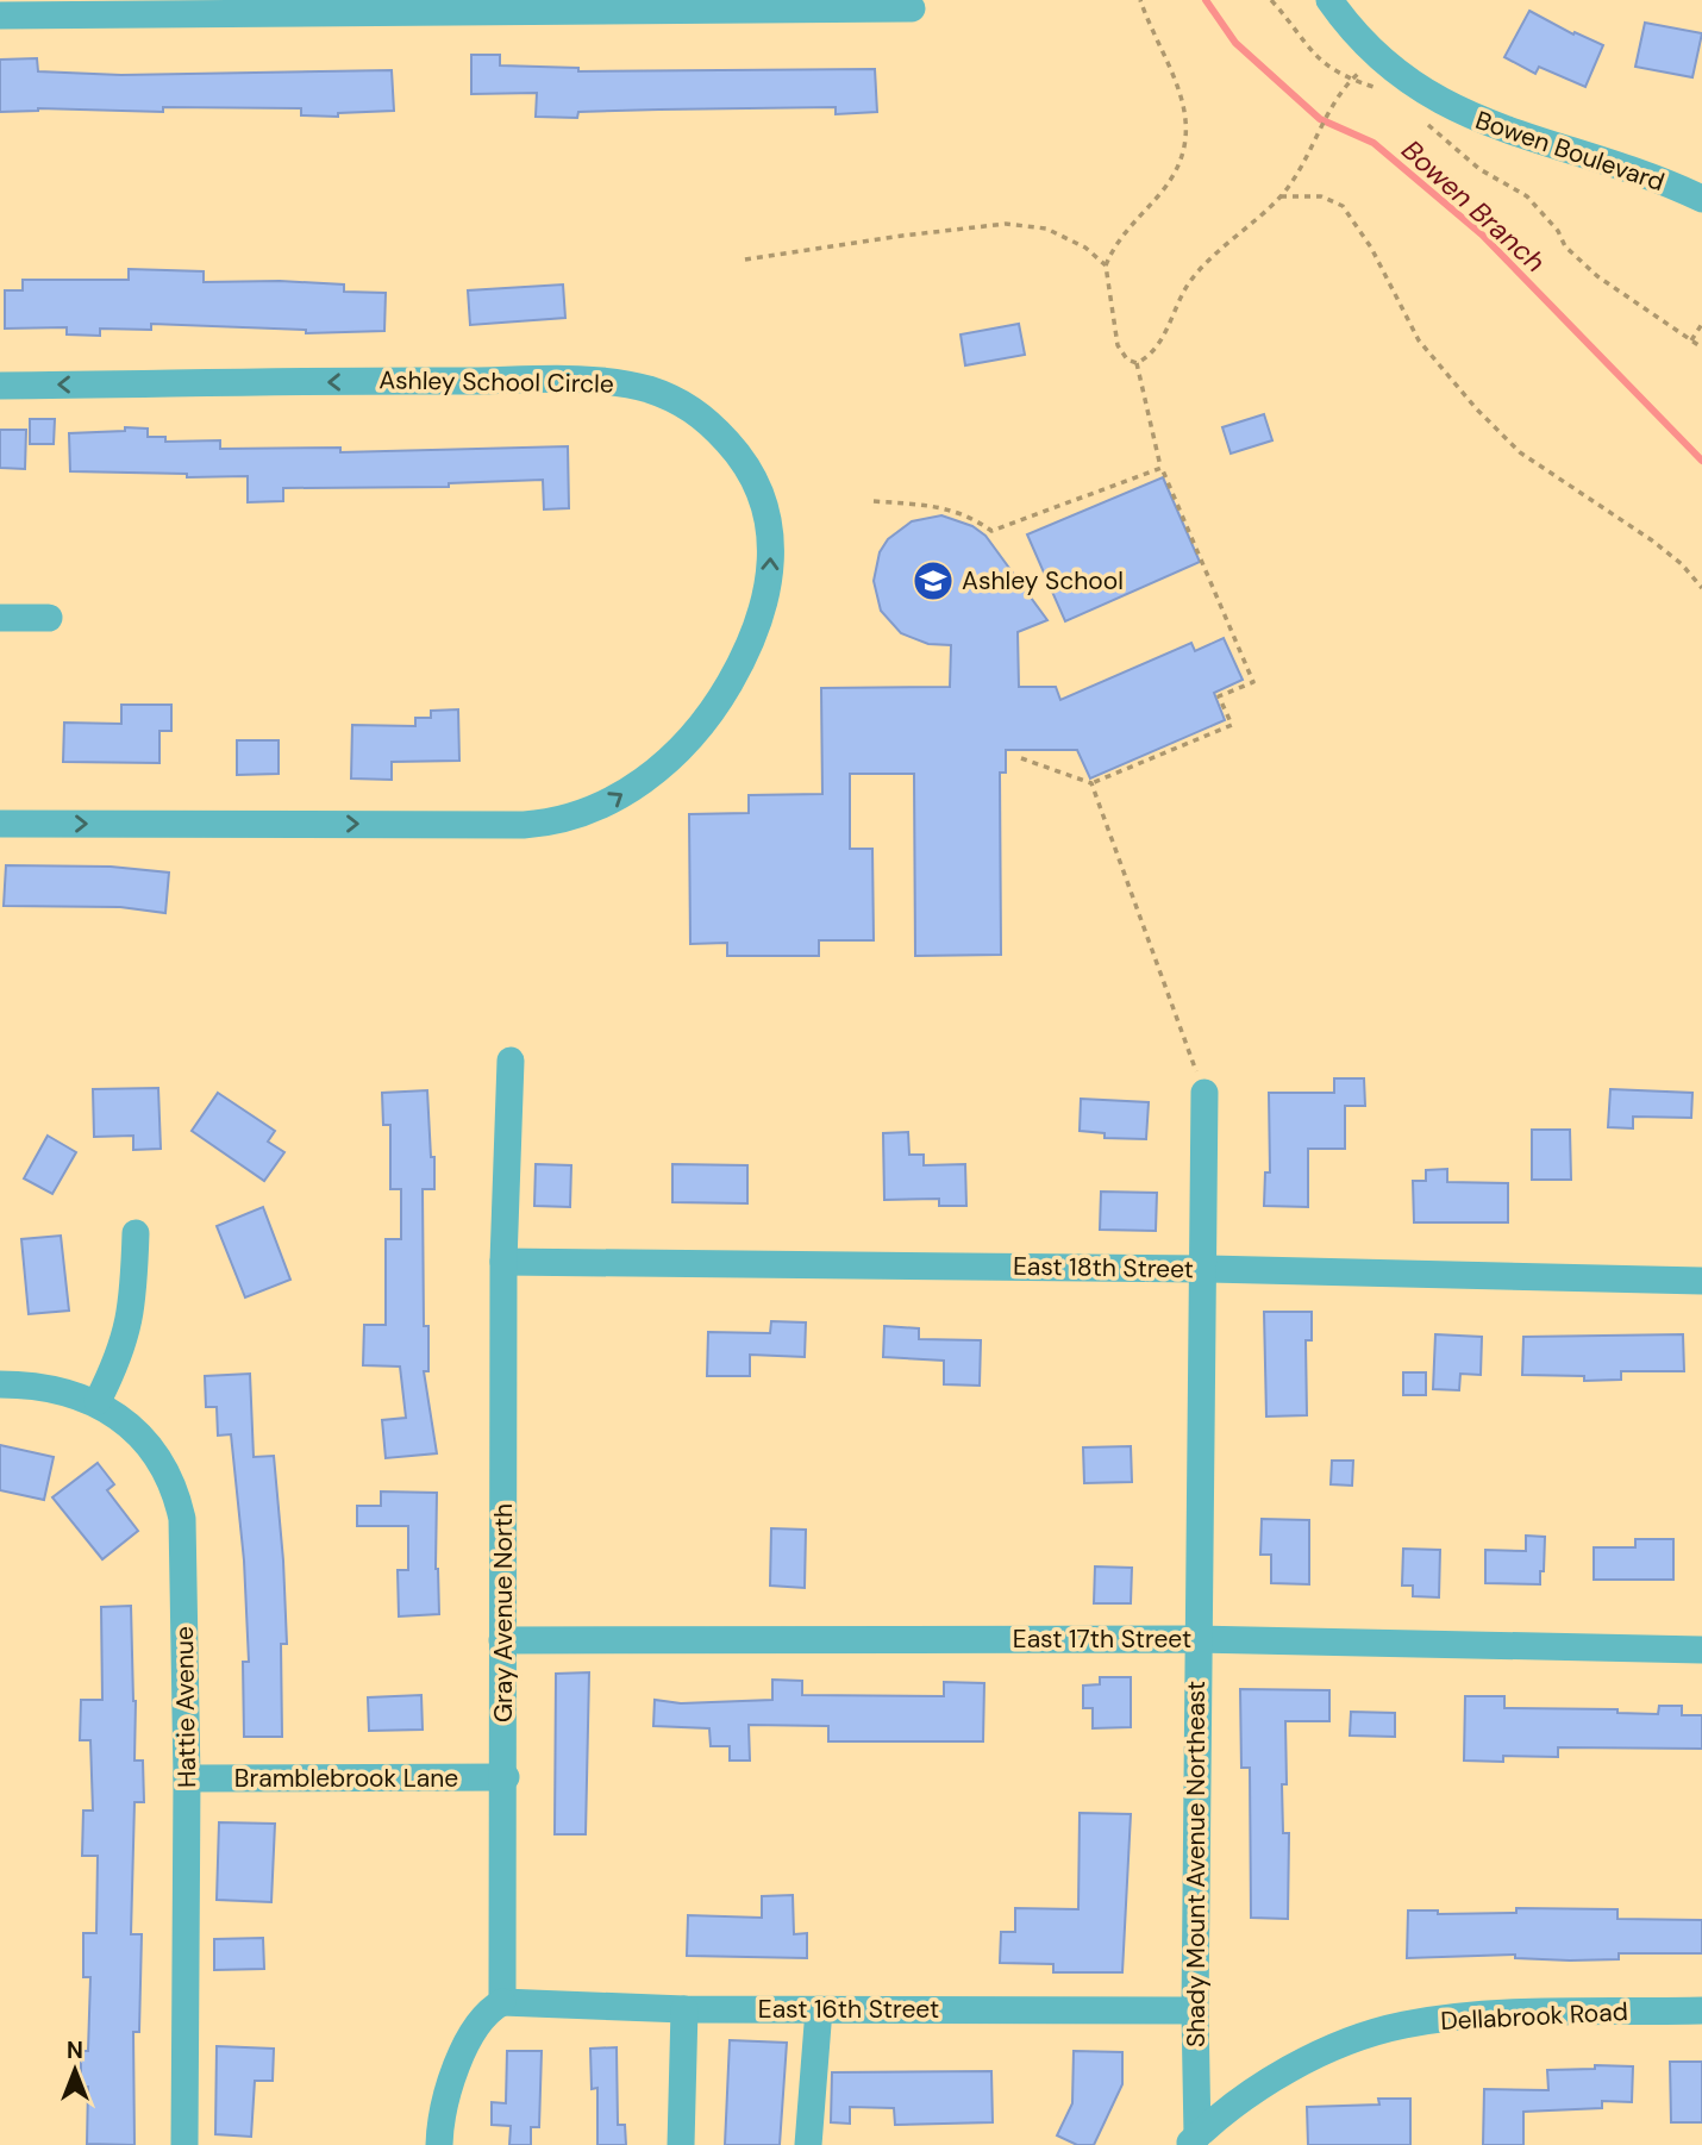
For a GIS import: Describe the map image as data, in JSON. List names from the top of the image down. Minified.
{"streets":{"street":["Bowen Boulevard","Ashley School Circle","East 18th Street","Gray Avenue North","East 17th Street","Hattie Avenue","Bramblebrook Lane","Shady Mount Avenue Northeast","East 16th Street","Dellabrook Road"]},"crossings":[["East 18th Street","Gray Avenue North"],["East 18th Street","Shady Mount Avenue Northeast"],["Gray Avenue North","East 17th Street"],["Gray Avenue North","Bramblebrook Lane"],["Gray Avenue North","East 16th Street"],["East 17th Street","Shady Mount Avenue Northeast"],["Hattie Avenue","Bramblebrook Lane"],["Shady Mount Avenue Northeast","East 16th Street"],["Shady Mount Avenue Northeast","Dellabrook Road"]],"water":["Bowen Branch"],"places":{"school or university":["Ashley School"]},"north":"top"}
